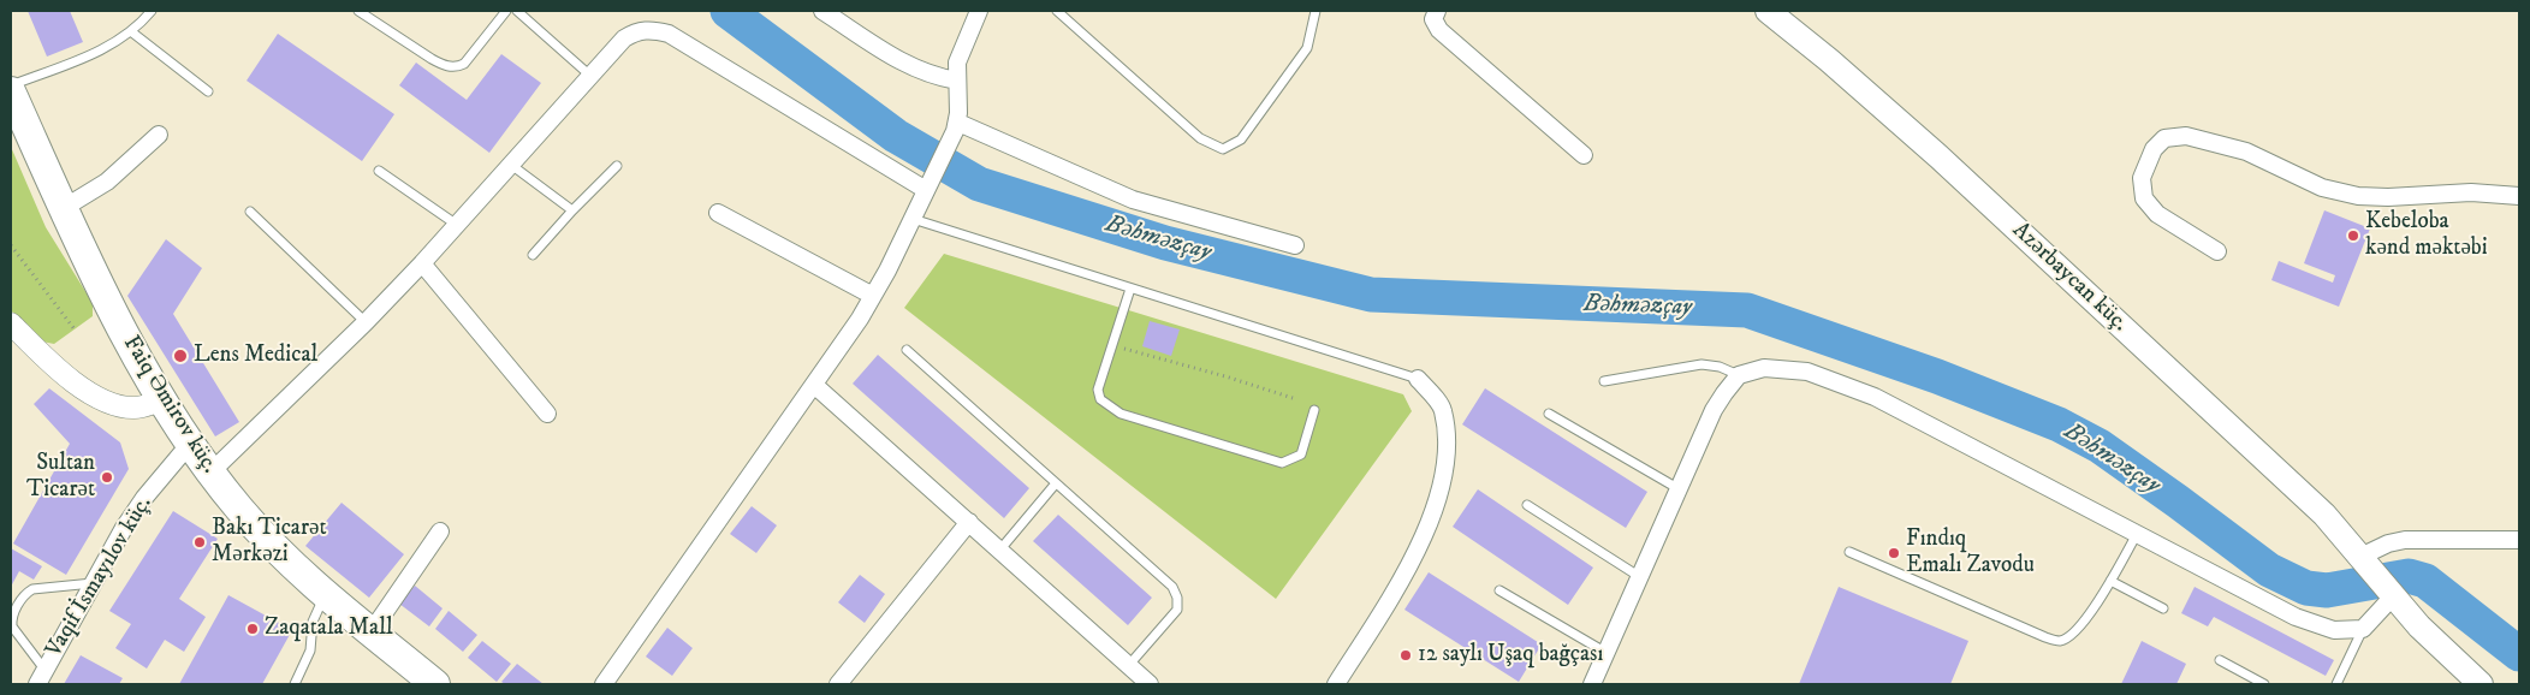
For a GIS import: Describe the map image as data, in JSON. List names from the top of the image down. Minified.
{"streets":{"highway":["Faiq Əmirov küç."],"main road":["Azərbaycan küç."],"street":["Vaqif İsmayılov küç."]},"crossings":[["Faiq Əmirov küç.","Vaqif İsmayılov küç."]],"water":["Bəhməzçay"],"places":["Kebeloba kənd məktəbi","Lens Medical","Sultan Ticarət","Bakı Ticarət Mərkəzi","Fındıq Emalı Zavodu","Zaqatala Mall","12 saylı Uşaq bağçası"]}
